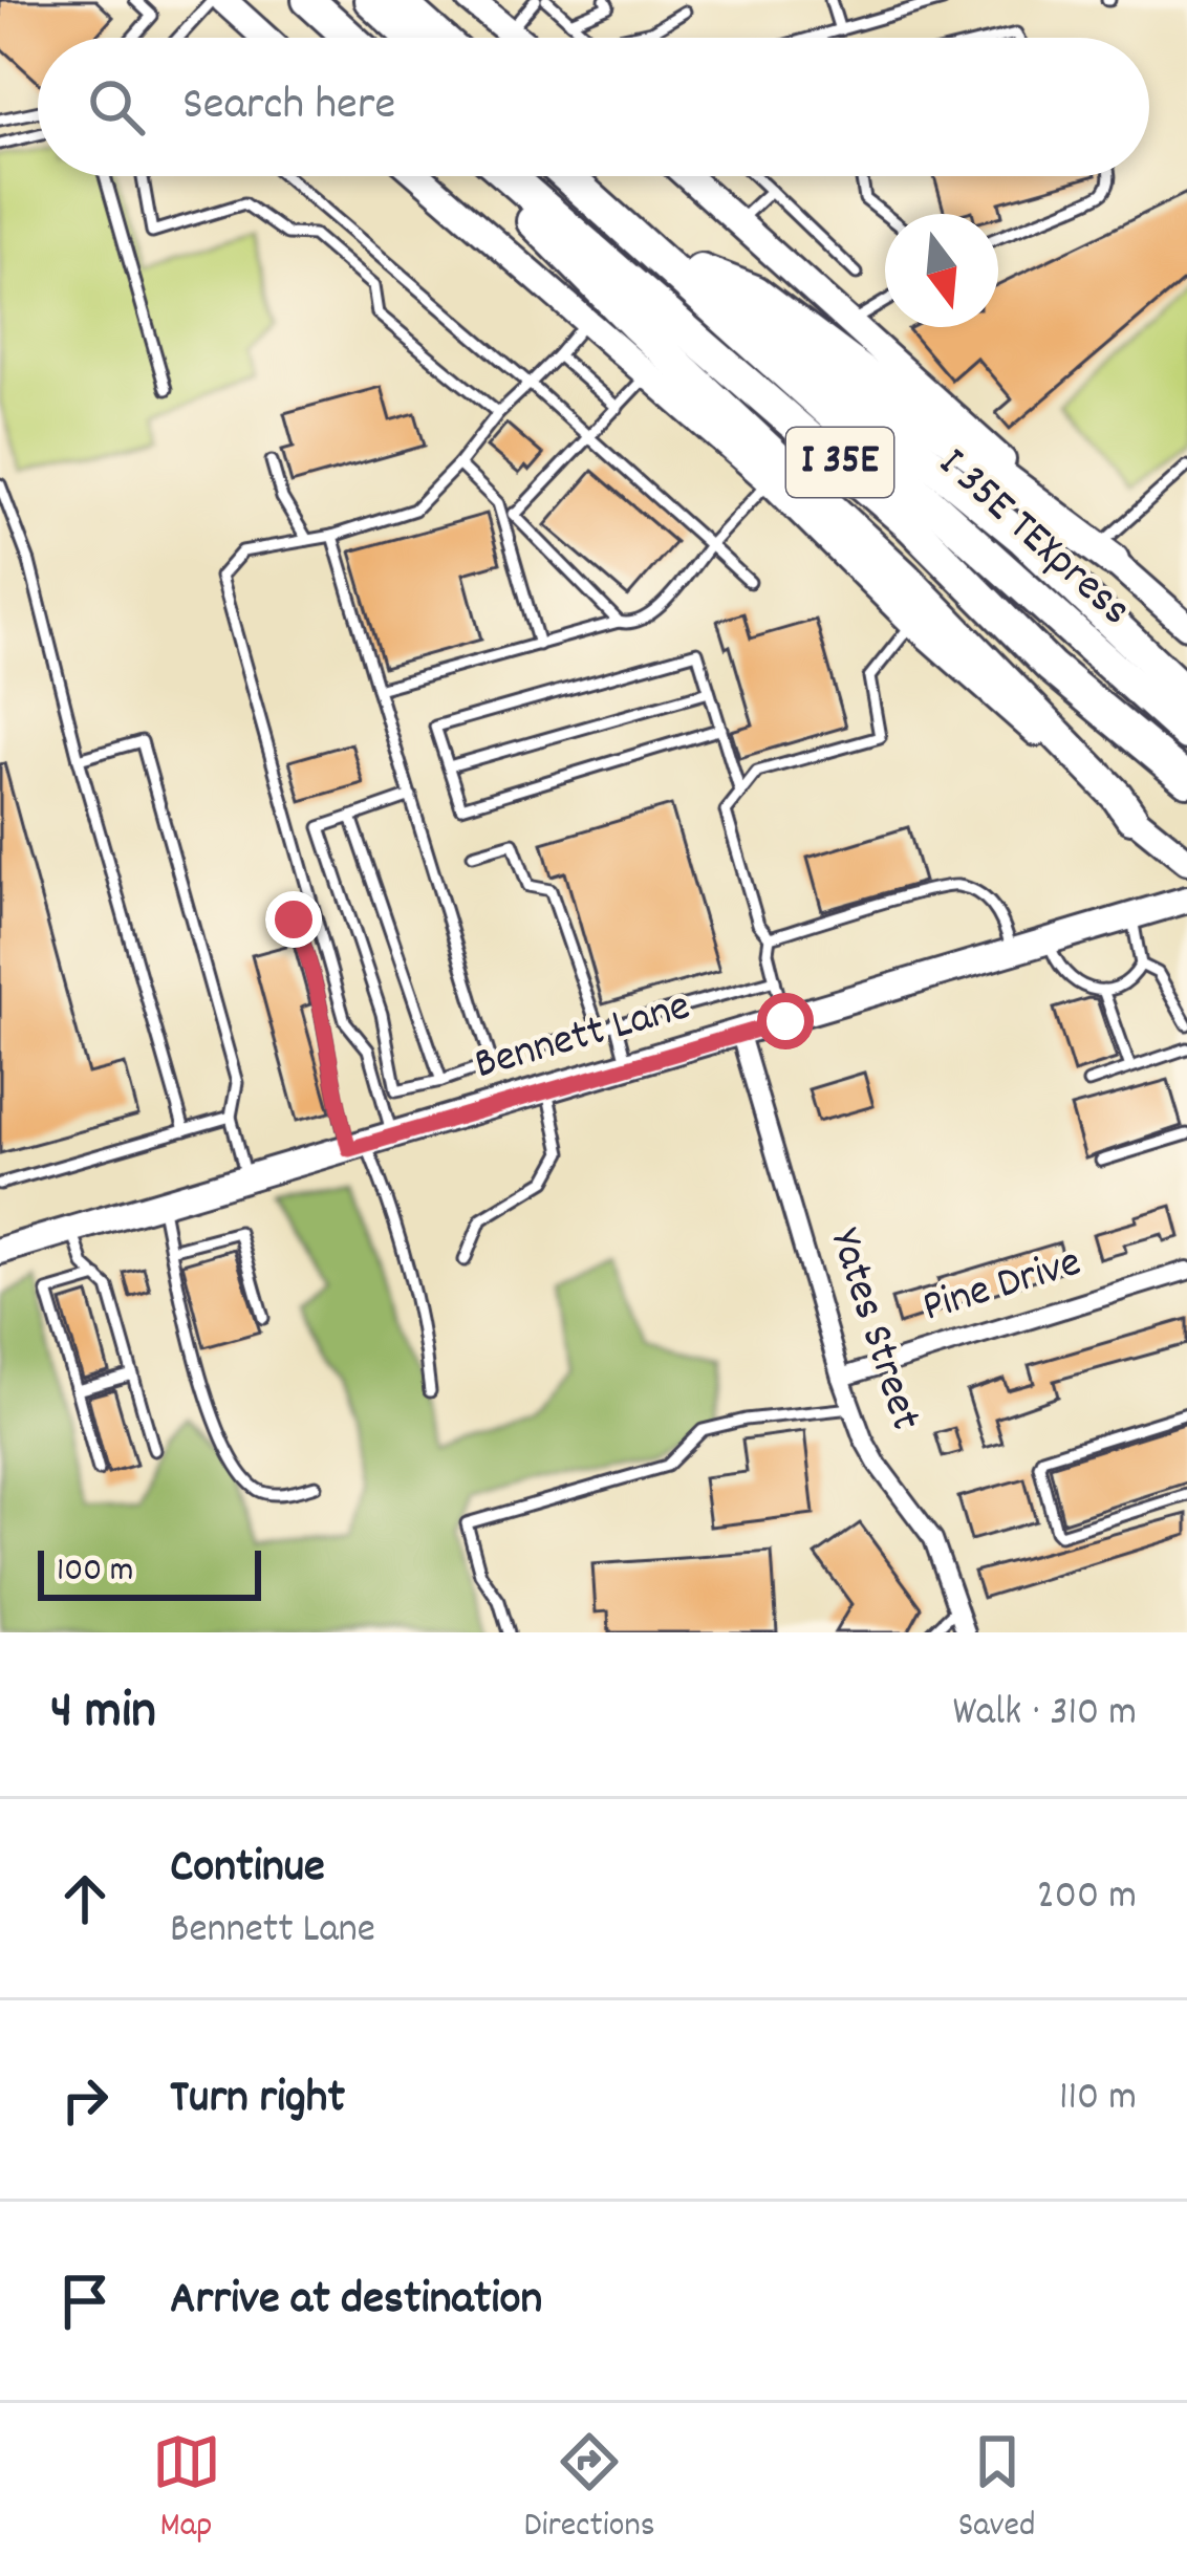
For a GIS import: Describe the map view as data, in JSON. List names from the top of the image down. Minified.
{"streets":{"highway":["I 35E","I 35E TEXpress"],"main road":["Bennett Lane"],"street":["Pine Drive","Yates Street"]},"crossings":[["Bennett Lane","Yates Street"],["Pine Drive","Yates Street"]],"scale_bar":"100 m","north":"bottom","page":{"search":"Search here","scale":"100 m","heading":["4 min","Walk · 310 m"],"list":[["Continue","Bennett Lane","200 m"],["Turn right","110 m"],"Arrive at destination"],"nav":["Map","Directions","Saved"]}}
